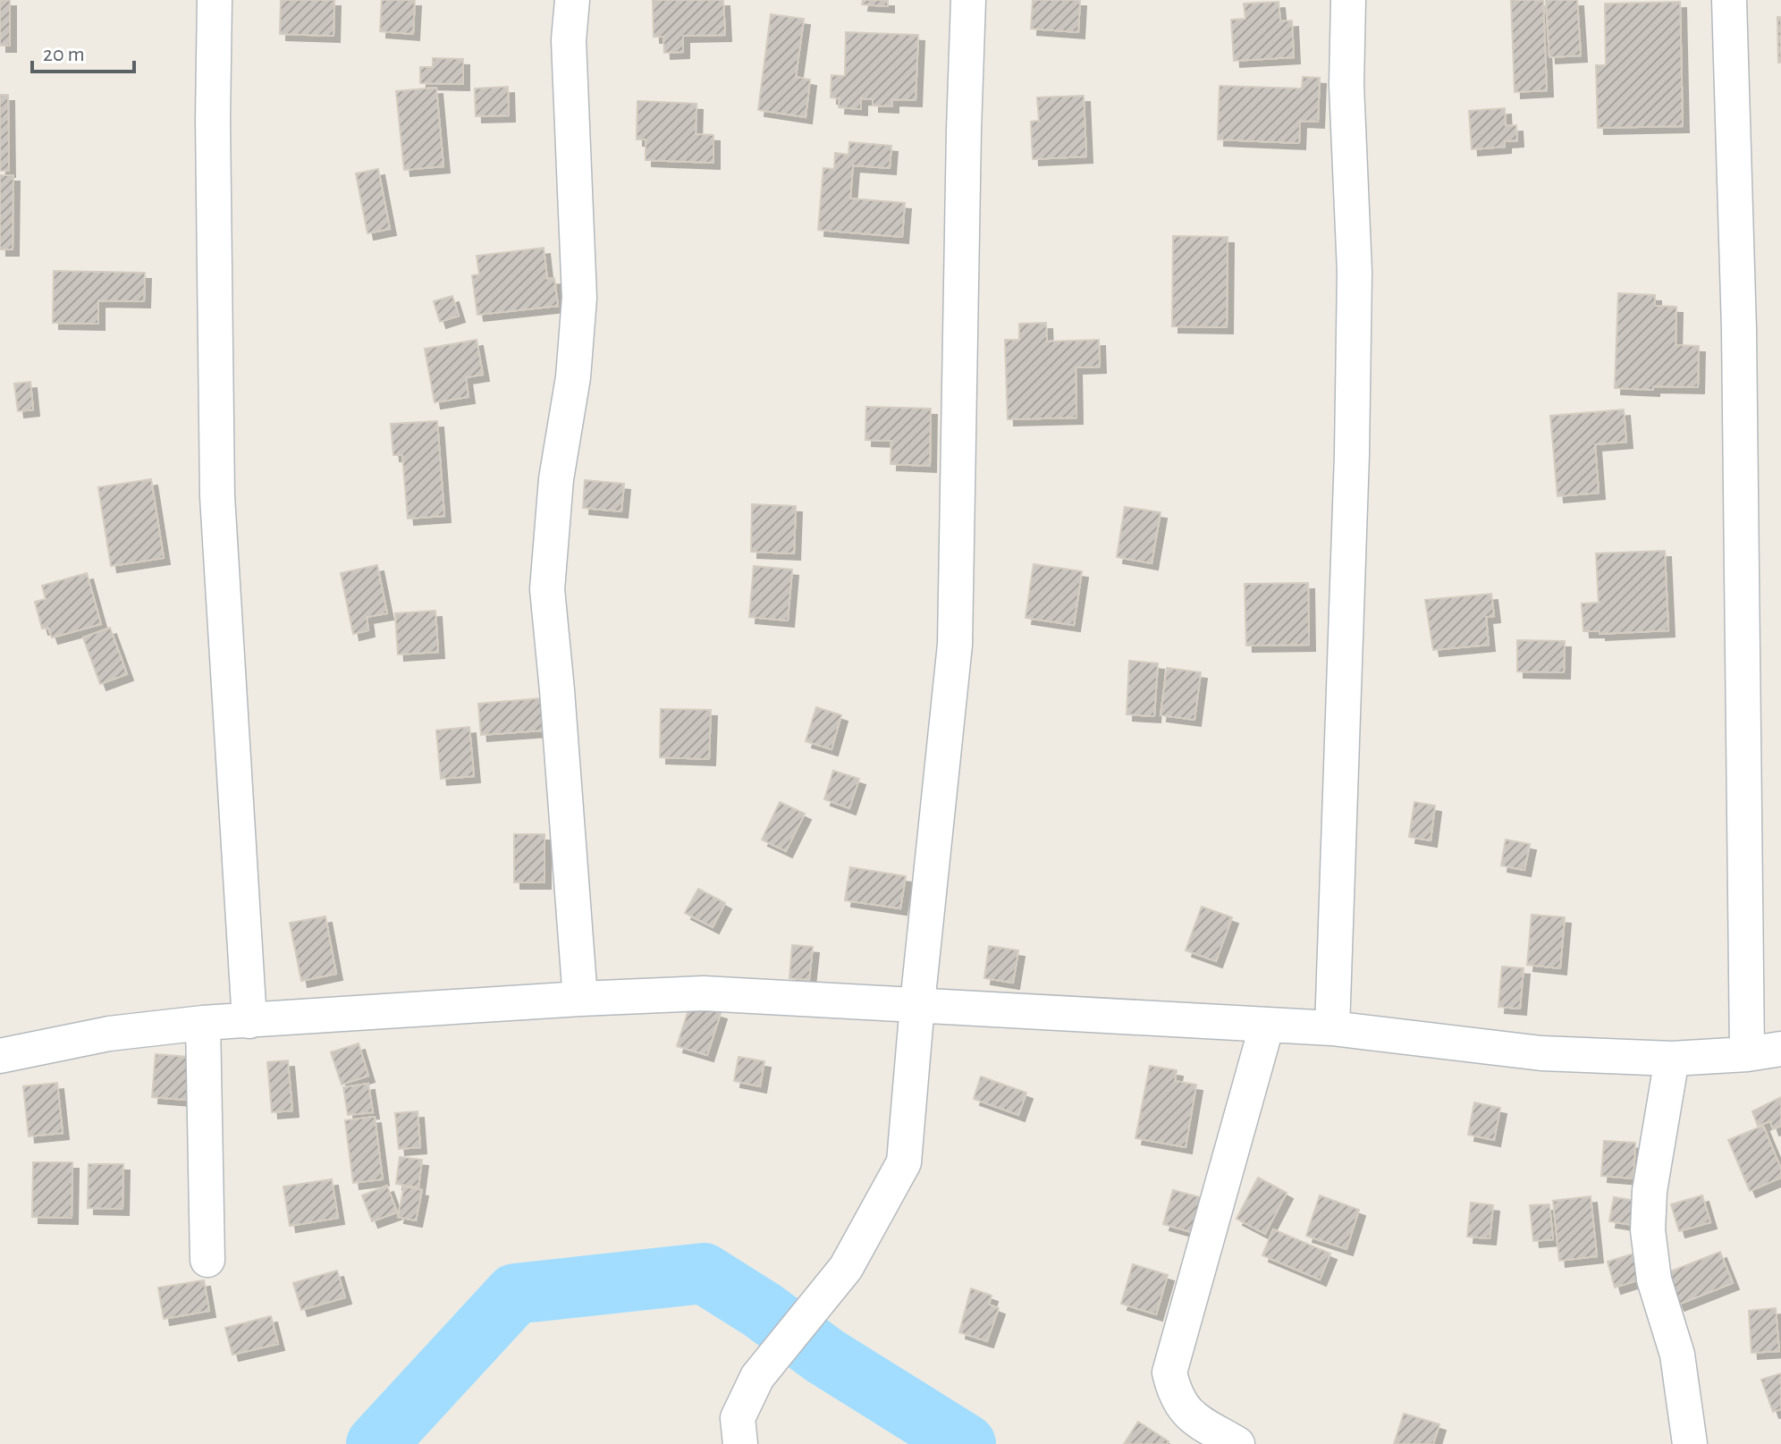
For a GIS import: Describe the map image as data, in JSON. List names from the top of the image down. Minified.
{"scale_bar":"20 m"}
